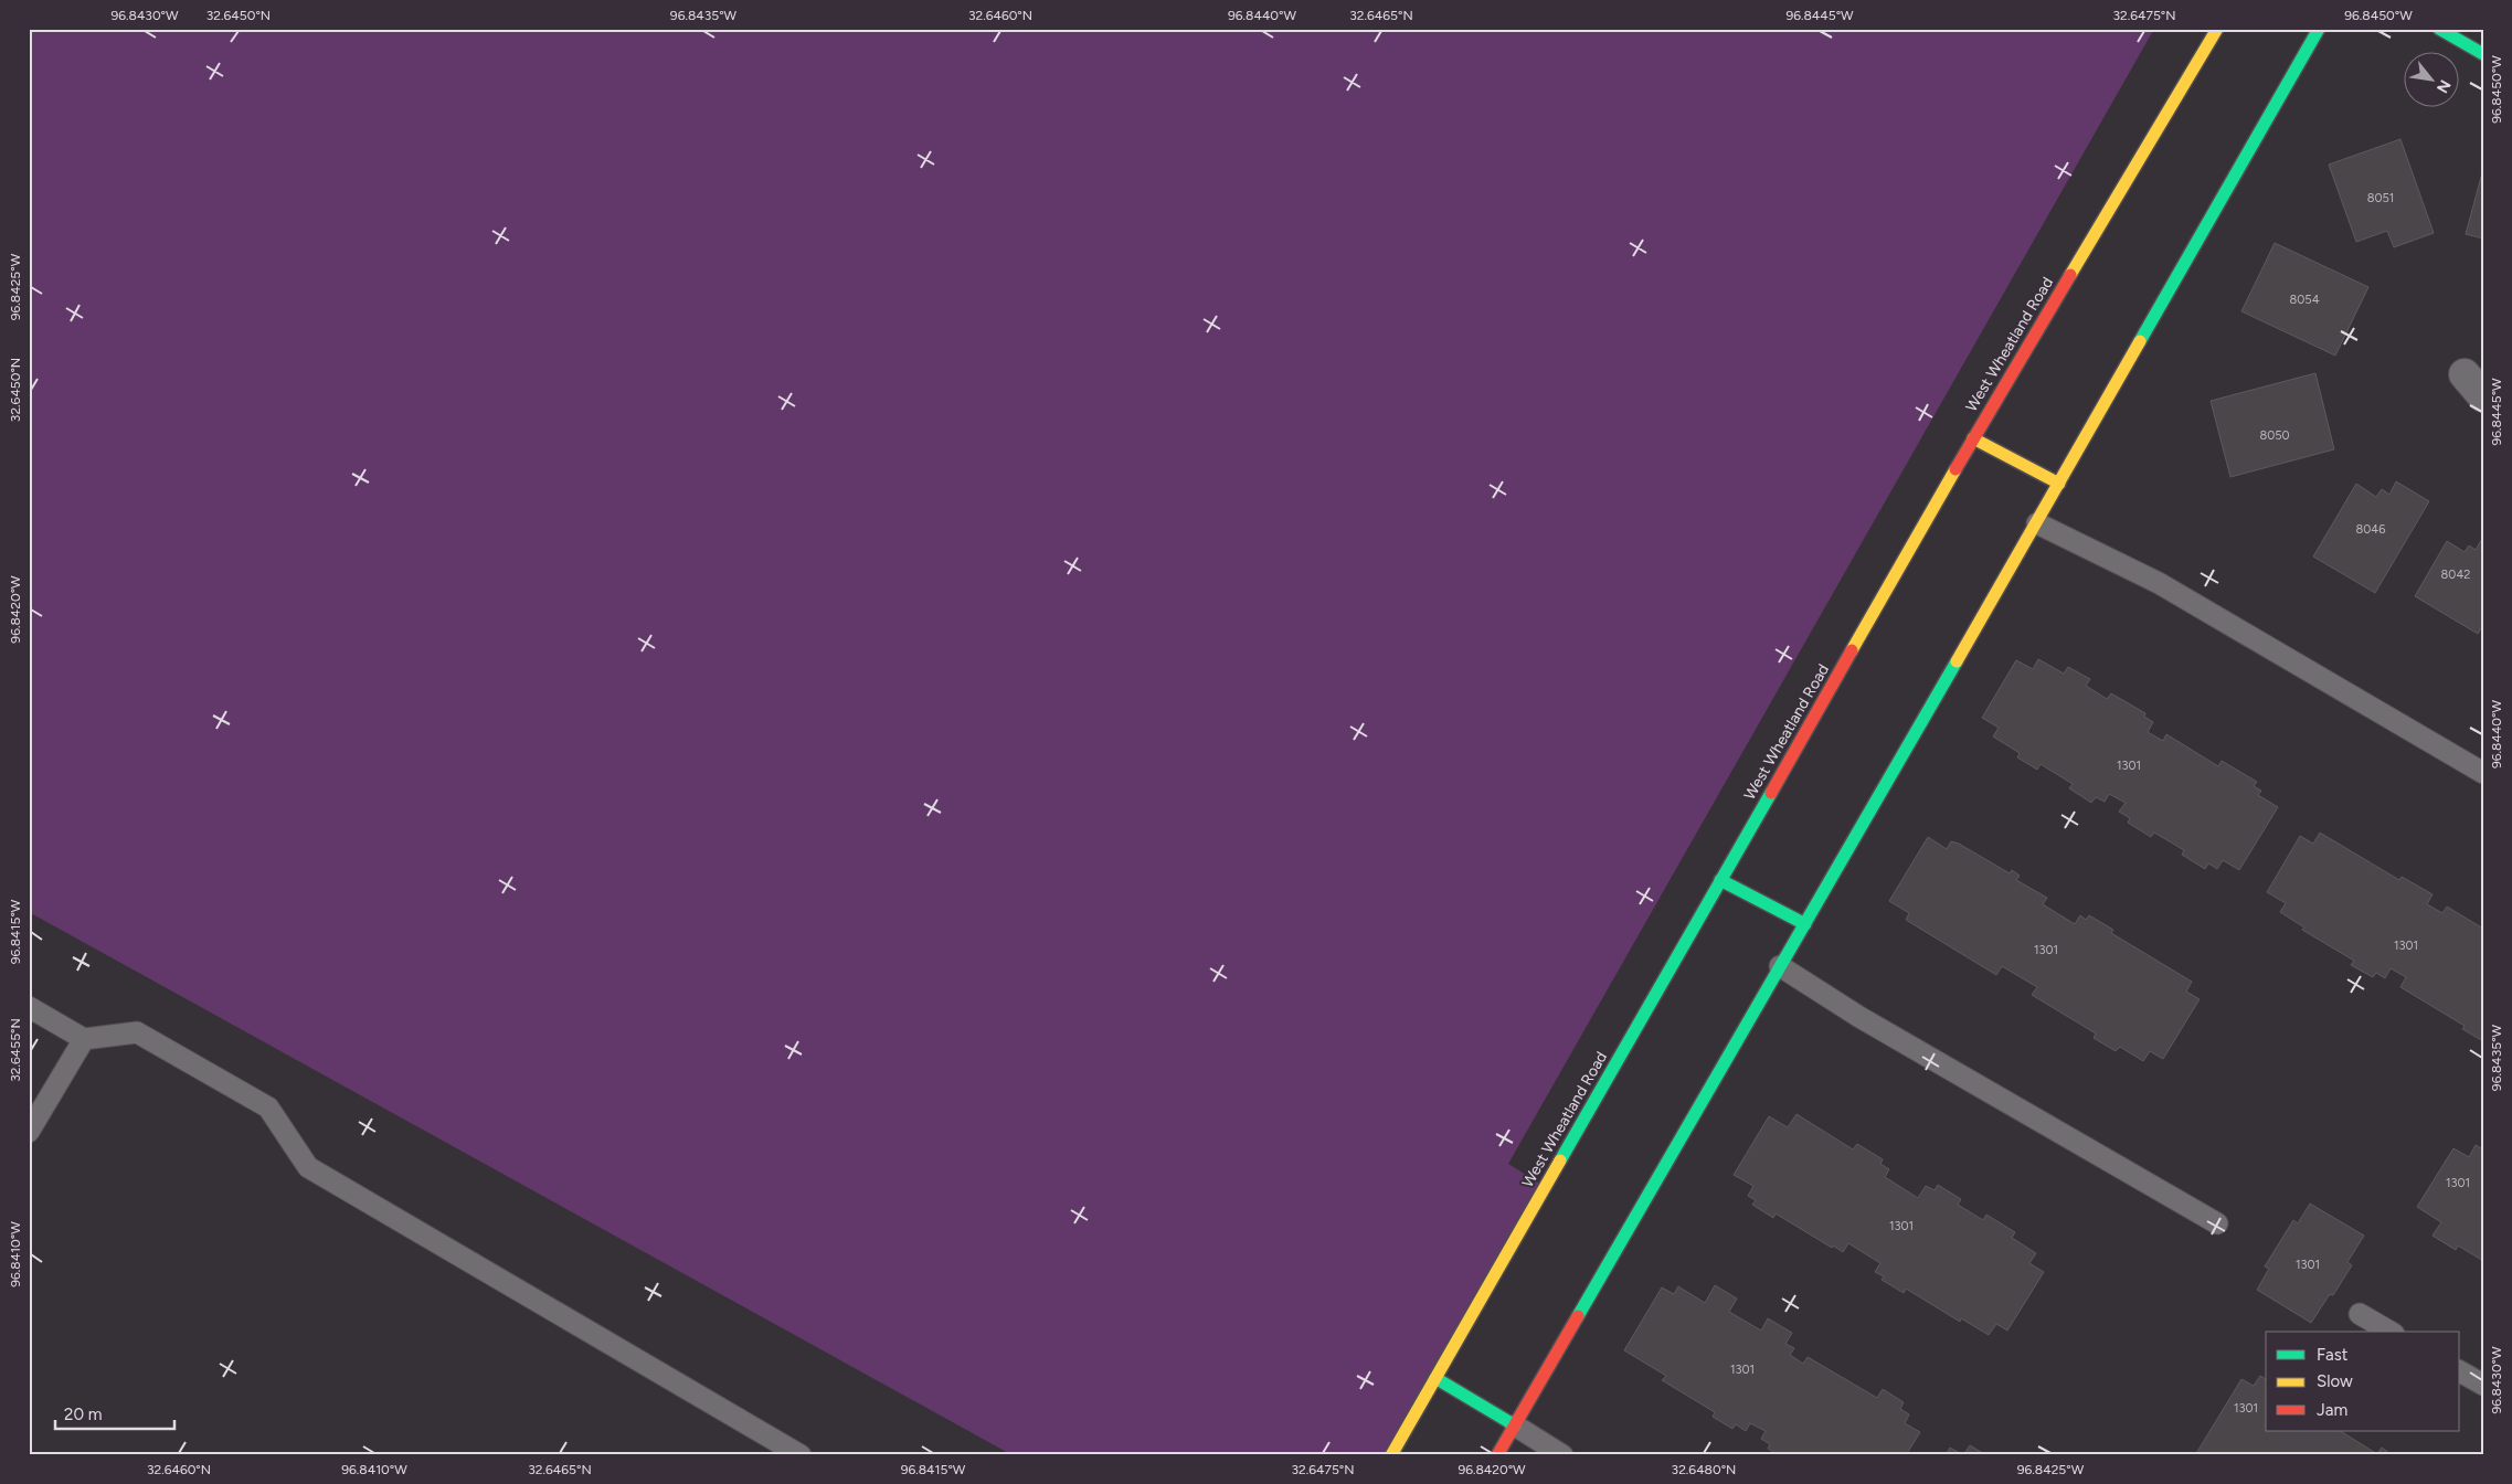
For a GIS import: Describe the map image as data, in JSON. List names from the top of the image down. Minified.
{"streets":{"main road":["West Wheatland Road"]},"house_numbers":["8051","8054","8050","8046","8042","1301","1301","1301","1301","1301","1301","1301","1301"],"legend":["Fast","Slow","Jam"],"scale_bar":"20 m","north":"bottom right","coordinates":["96.8430°W","32.6450°N","96.8435°W","32.6460°N","96.8440°W","32.6465°N","96.8445°W","32.6475°N","96.8450°W","96.8425°W","96.8420°W","96.8415°W","32.6455°N","96.8410°W","32.6480°N"]}
